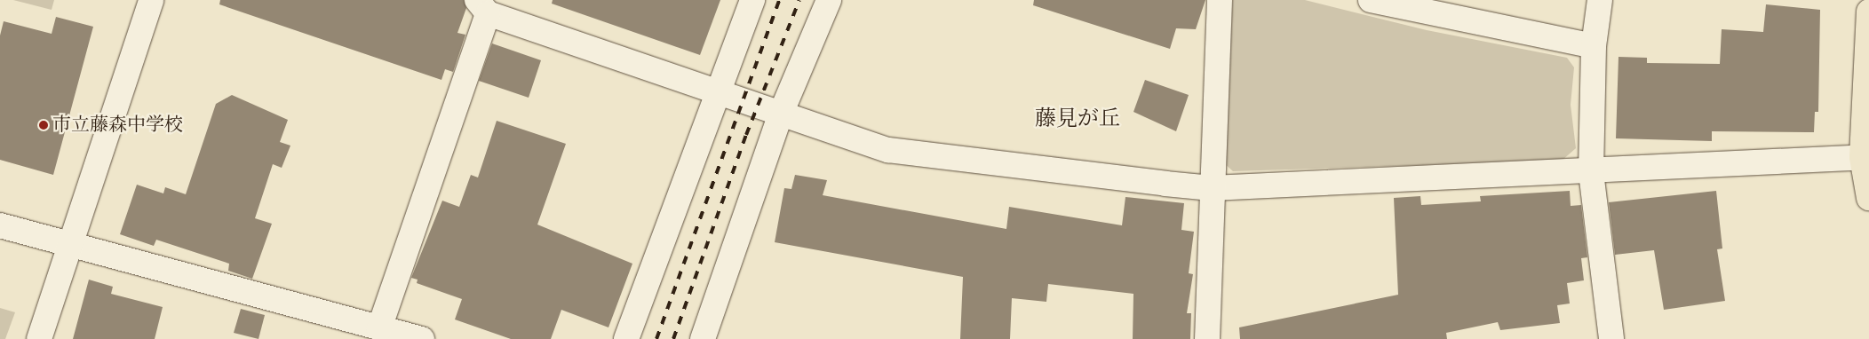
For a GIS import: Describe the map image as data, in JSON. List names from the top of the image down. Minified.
{"districts":["藤見が丘"],"places":["市立藤森中学校"]}
